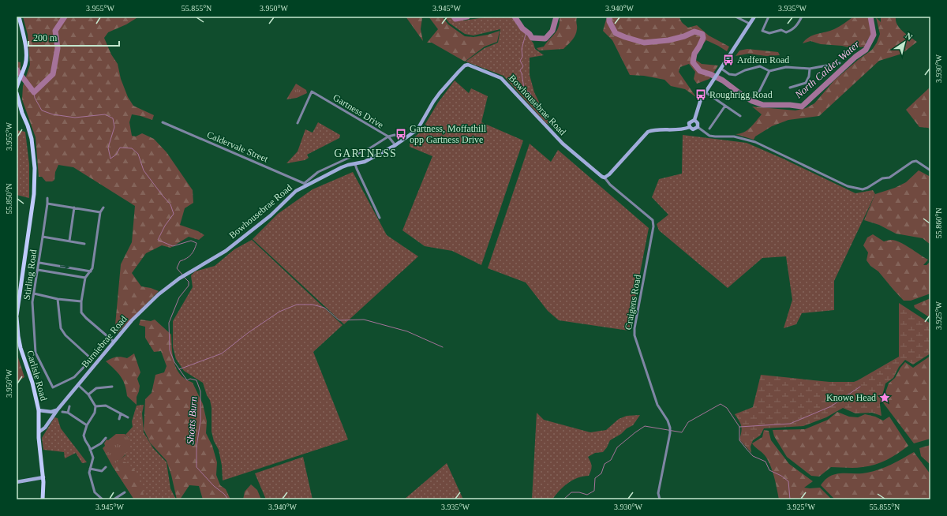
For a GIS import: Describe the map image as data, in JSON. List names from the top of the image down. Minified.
{"streets":{"main road":["Carlisle Road"],"street":["Bowhousebrae Road","Gartness Drive","Caldervale Street","Stirling Road","Craigens Road","Burniebrae Road"]},"crossings":[["Bowhousebrae Road","Gartness Drive"],["Bowhousebrae Road","Caldervale Street"],["Bowhousebrae Road","Craigens Road"],["Bowhousebrae Road","Burniebrae Road"],["Burniebrae Road","Carlisle Road"]],"districts":["GARTNESS"],"water":["North Calder Water","Shotts Burn"],"places":{"bus stop":["Ardfern Road","Roughrigg Road","Gartness, Moffathill opp Gartness Drive"],"place":["Knowe Head"]},"scale_bar":"200 m","north":"top right","coordinates":["3.955°W","55.855°N","3.950°W","3.945°W","3.940°W","3.935°W","3.930°W","55.850°N","55.860°N","3.925°W"]}
